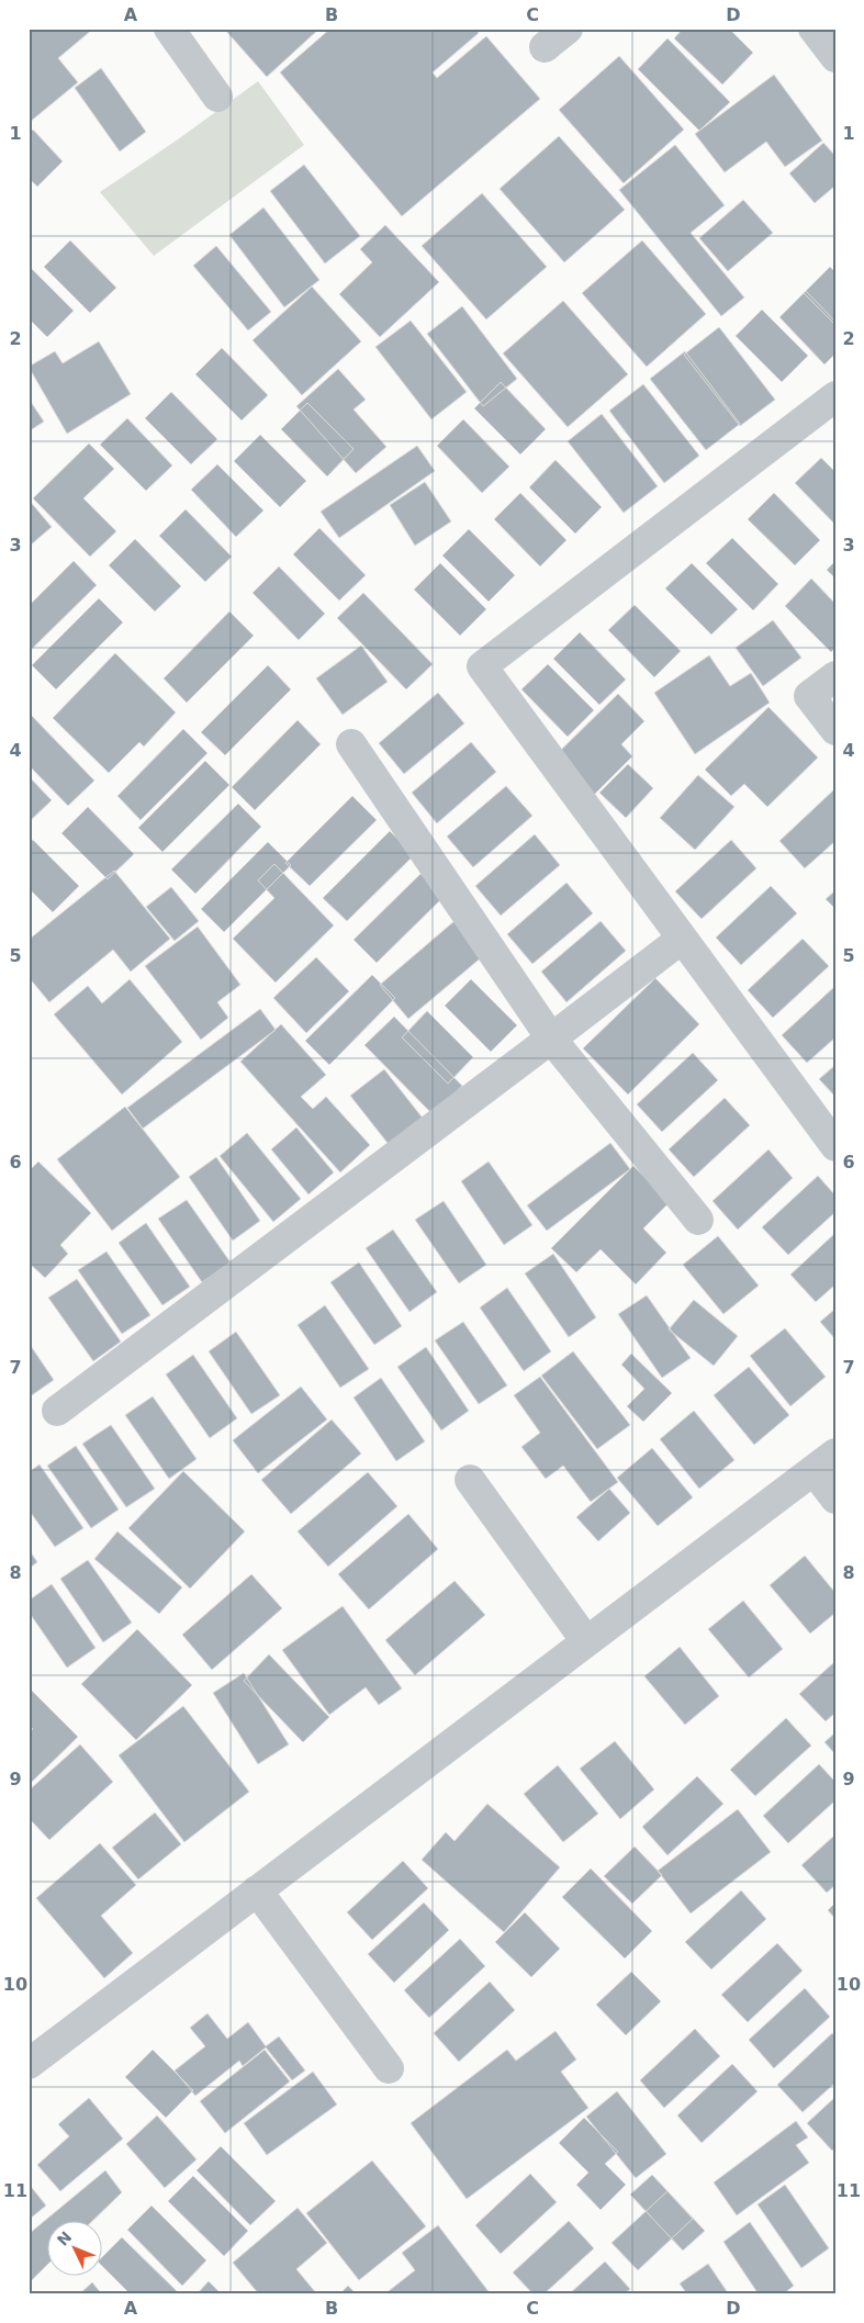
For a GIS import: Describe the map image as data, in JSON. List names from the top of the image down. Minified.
{"north":"top left","grid":{"columns":["A","B","C","D"],"rows":["1","2","3","4","5","6","7","8","9","10","11"]}}
